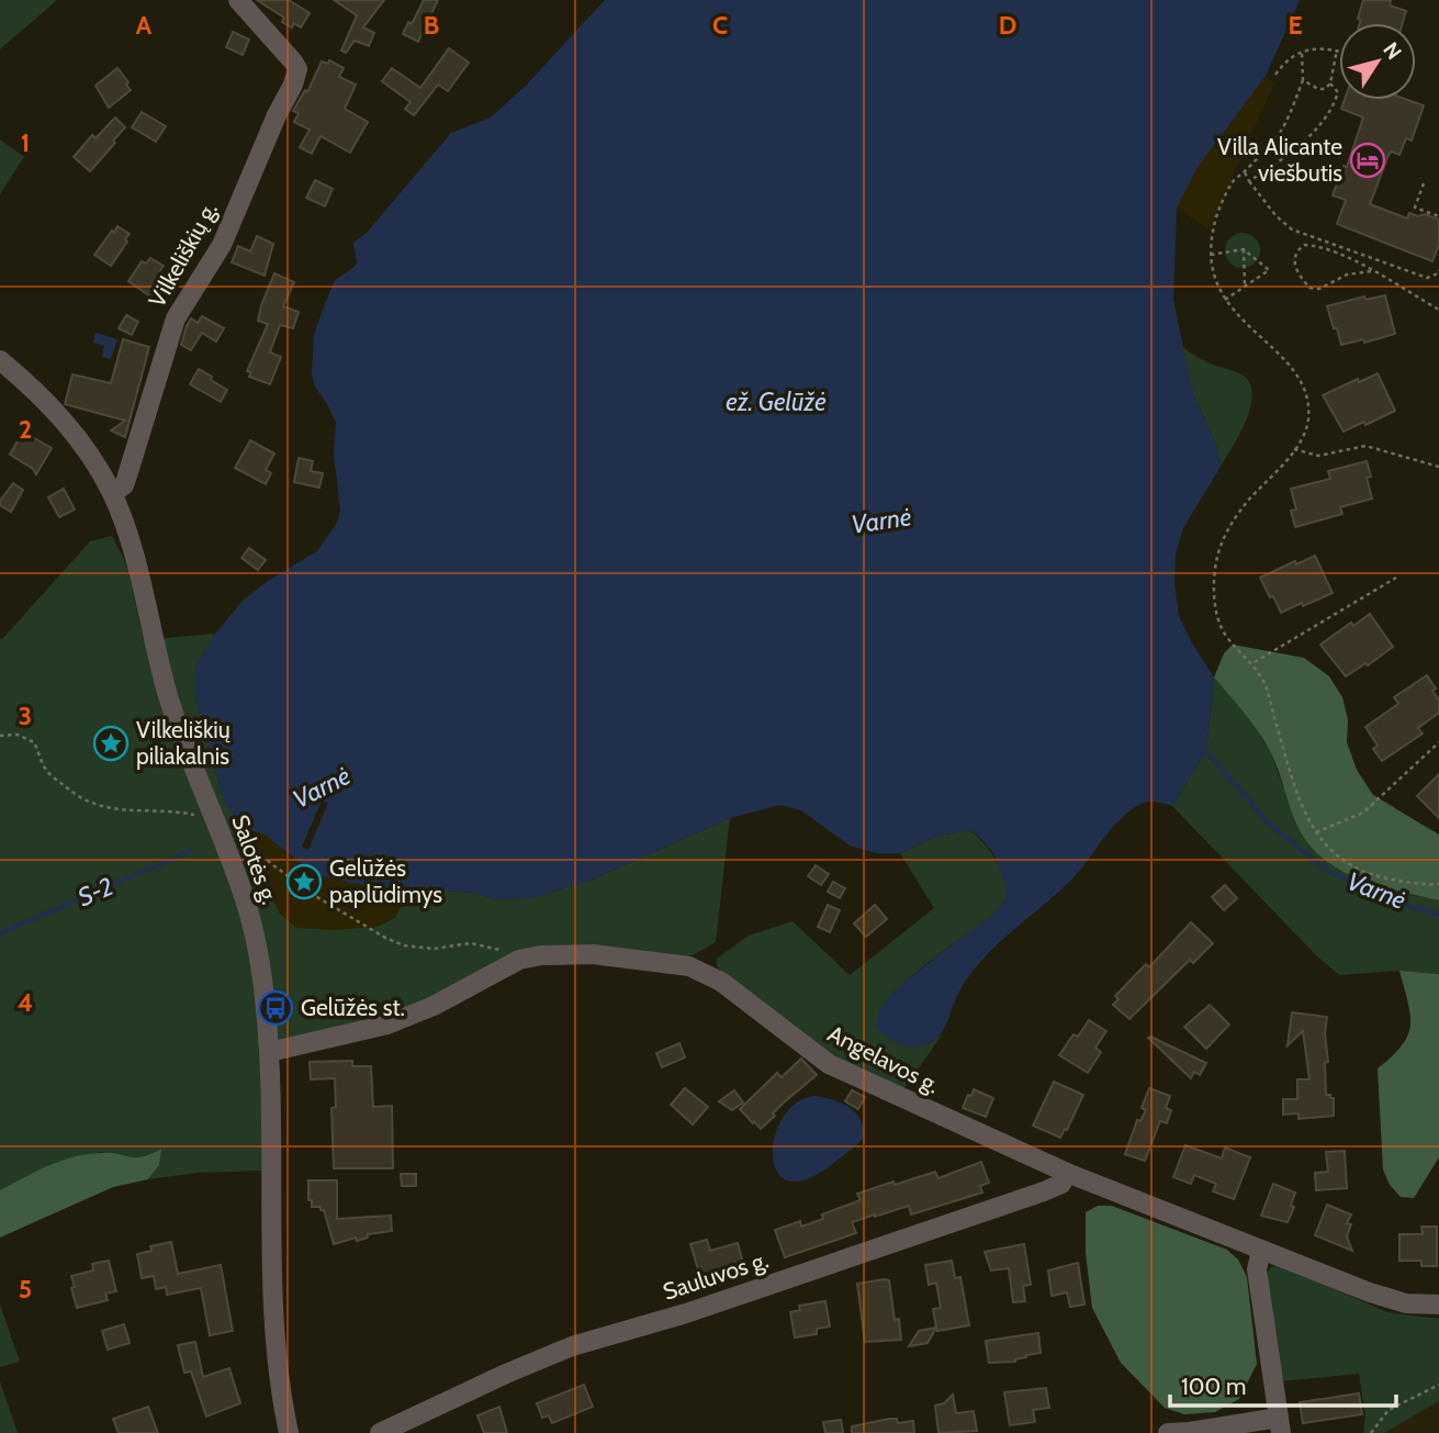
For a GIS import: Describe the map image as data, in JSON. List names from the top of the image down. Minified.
{"streets":{"street":["Vilkeliškių g.","Salotės g.","Angelavos g.","Sauluvos g."]},"crossings":[["Vilkeliškių g.","Salotės g."],["Salotės g.","Angelavos g."],["Angelavos g.","Sauluvos g."]],"water":["ež. Gelūžė","Varnė","S-2"],"places":{"hotel":["Villa Alicante viešbutis"],"place":["Vilkeliškių piliakalnis","Gelūžės paplūdimys"],"bus stop":["Gelūžės st."]},"scale_bar":"100 m","north":"top right","grid":{"columns":["A","B","C","D","E"],"rows":["1","2","3","4","5"]}}
